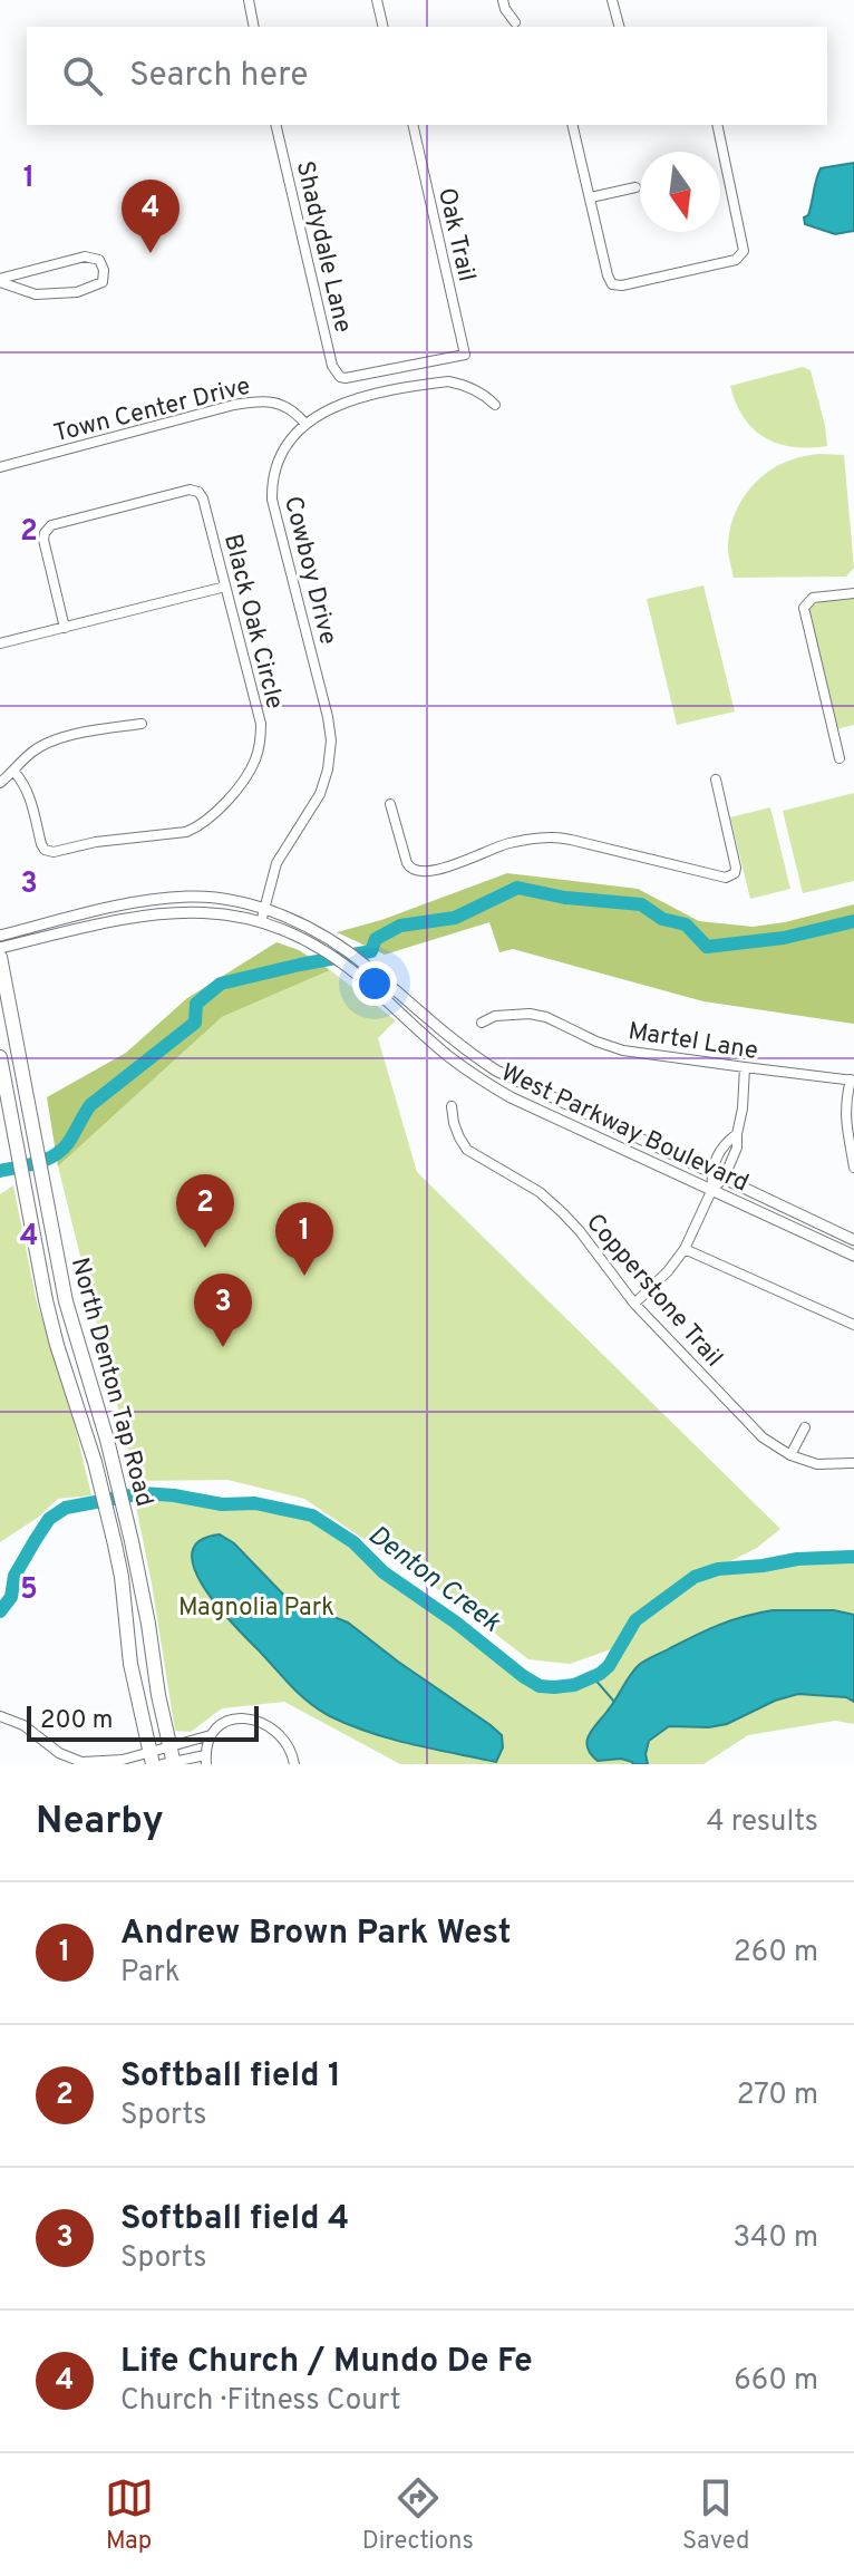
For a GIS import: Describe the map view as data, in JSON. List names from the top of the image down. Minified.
{"streets":{"main road":["North Denton Tap Road"],"street":["Oak Trail","Shadydale Lane","Town Center Drive","Cowboy Drive","Black Oak Circle","Martel Lane","West Parkway Boulevard","Copperstone Trail"]},"crossings":[["Oak Trail","Shadydale Lane"],["Town Center Drive","Cowboy Drive"],["Cowboy Drive","West Parkway Boulevard"]],"water":["Denton Creek"],"parks":["Magnolia Park"],"scale_bar":"200 m","north":"bottom","page":{"search":"Search here","pins":["4","2","1","3"],"scale":"200 m","heading":["Nearby","4 results"],"list":[{"mark":"1","name":"Andrew Brown Park West","note":"Park","value":"260 m"},{"mark":"2","name":"Softball field 1","note":"Sports","value":"270 m"},{"mark":"3","name":"Softball field 4","note":"Sports","value":"340 m"},{"mark":"4","name":"Life Church / Mundo De Fe","note":"Church · Fitness Court","value":"660 m"}],"nav":["Map","Directions","Saved"]},"grid":{"rows":["1","2","3","4","5"]}}
